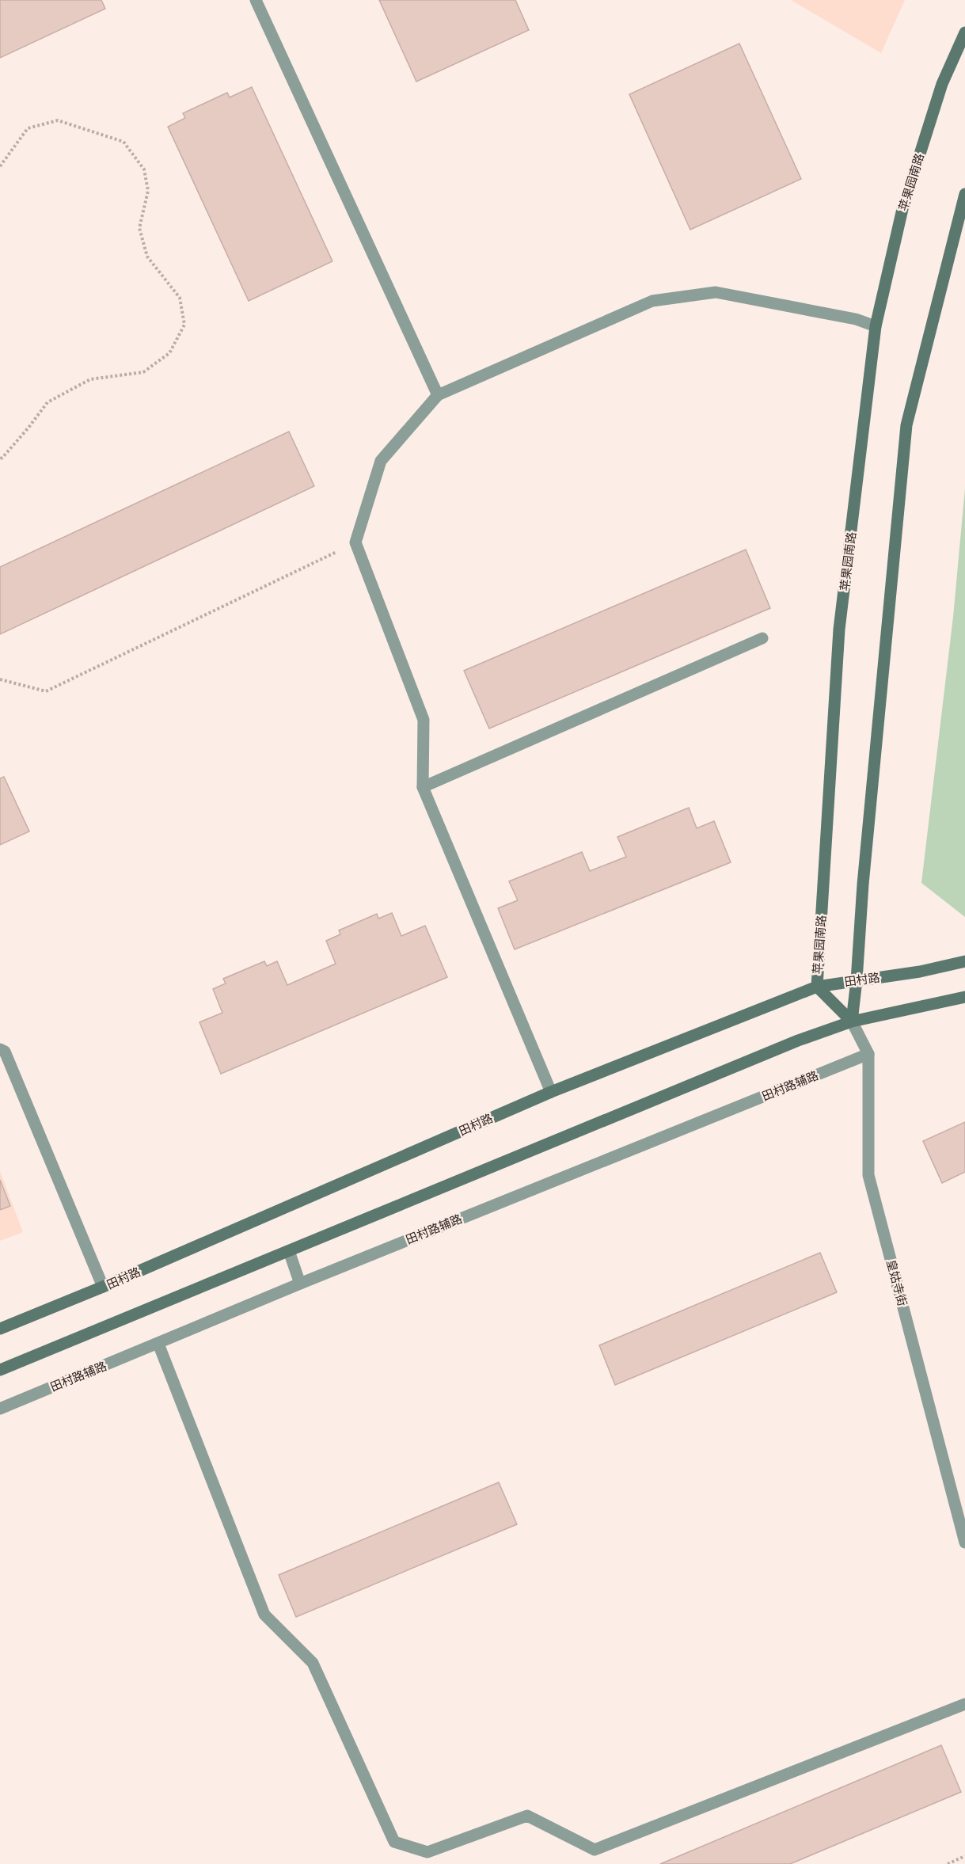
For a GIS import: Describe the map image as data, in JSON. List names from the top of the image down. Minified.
{"streets":{"main road":["苹果园南路","田村路"],"street":["田村路辅路","皇姑寺街"]},"crossings":[["苹果园南路","田村路"],["苹果园南路","皇姑寺街"],["田村路辅路","皇姑寺街"]]}
